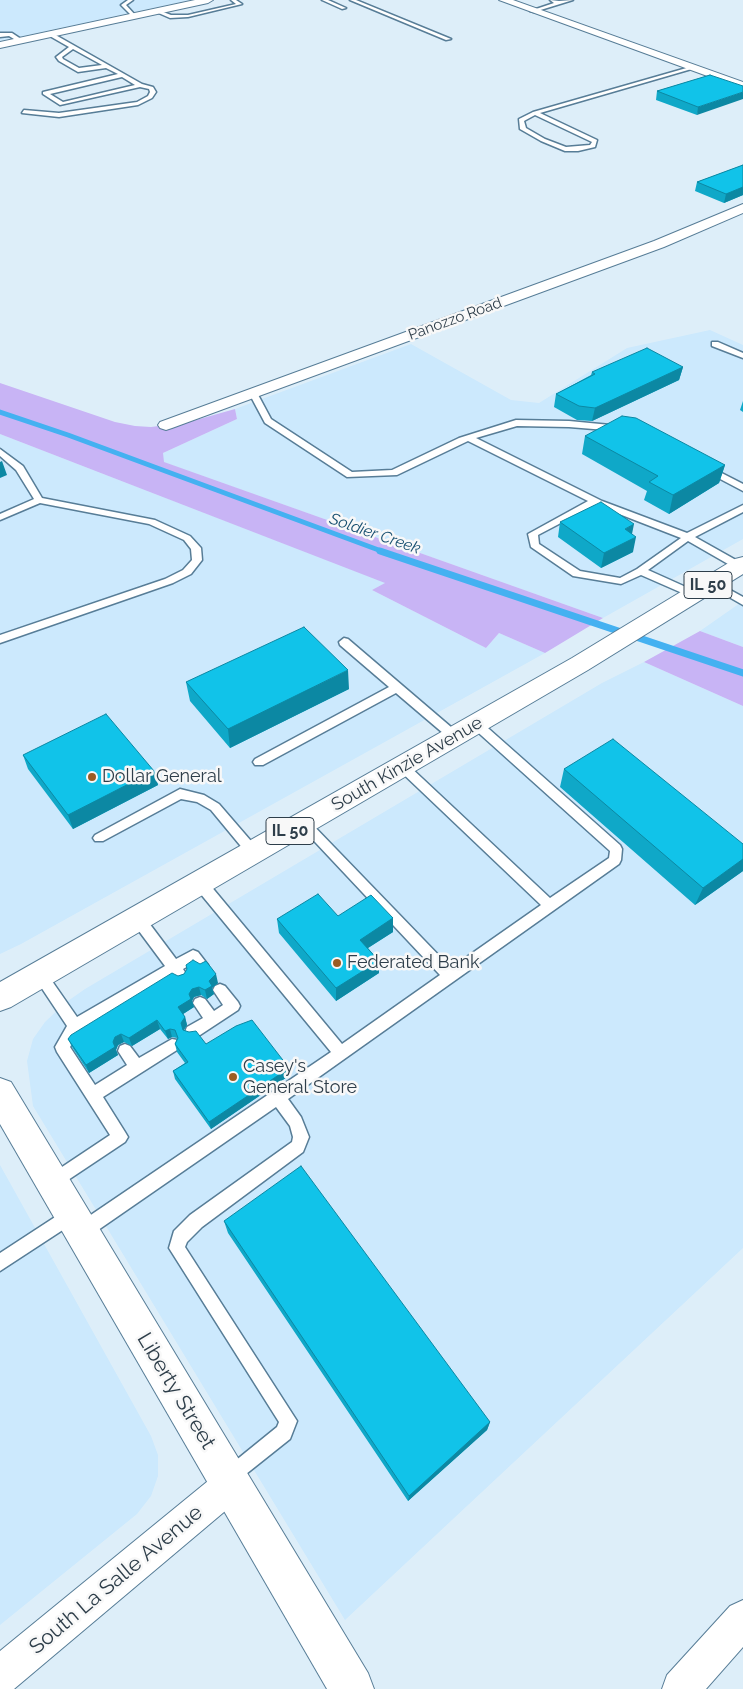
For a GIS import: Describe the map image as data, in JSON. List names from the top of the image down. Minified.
{"streets":{"main road":["IL 50","South Kinzie Avenue","Liberty Street"],"street":["Panozzo Road","South La Salle Avenue"]},"crossings":[["IL 50","South Kinzie Avenue"],["Liberty Street","South La Salle Avenue"]],"water":["Soldier Creek"],"places":["Dollar General","Federated Bank","Casey's General Store"]}
